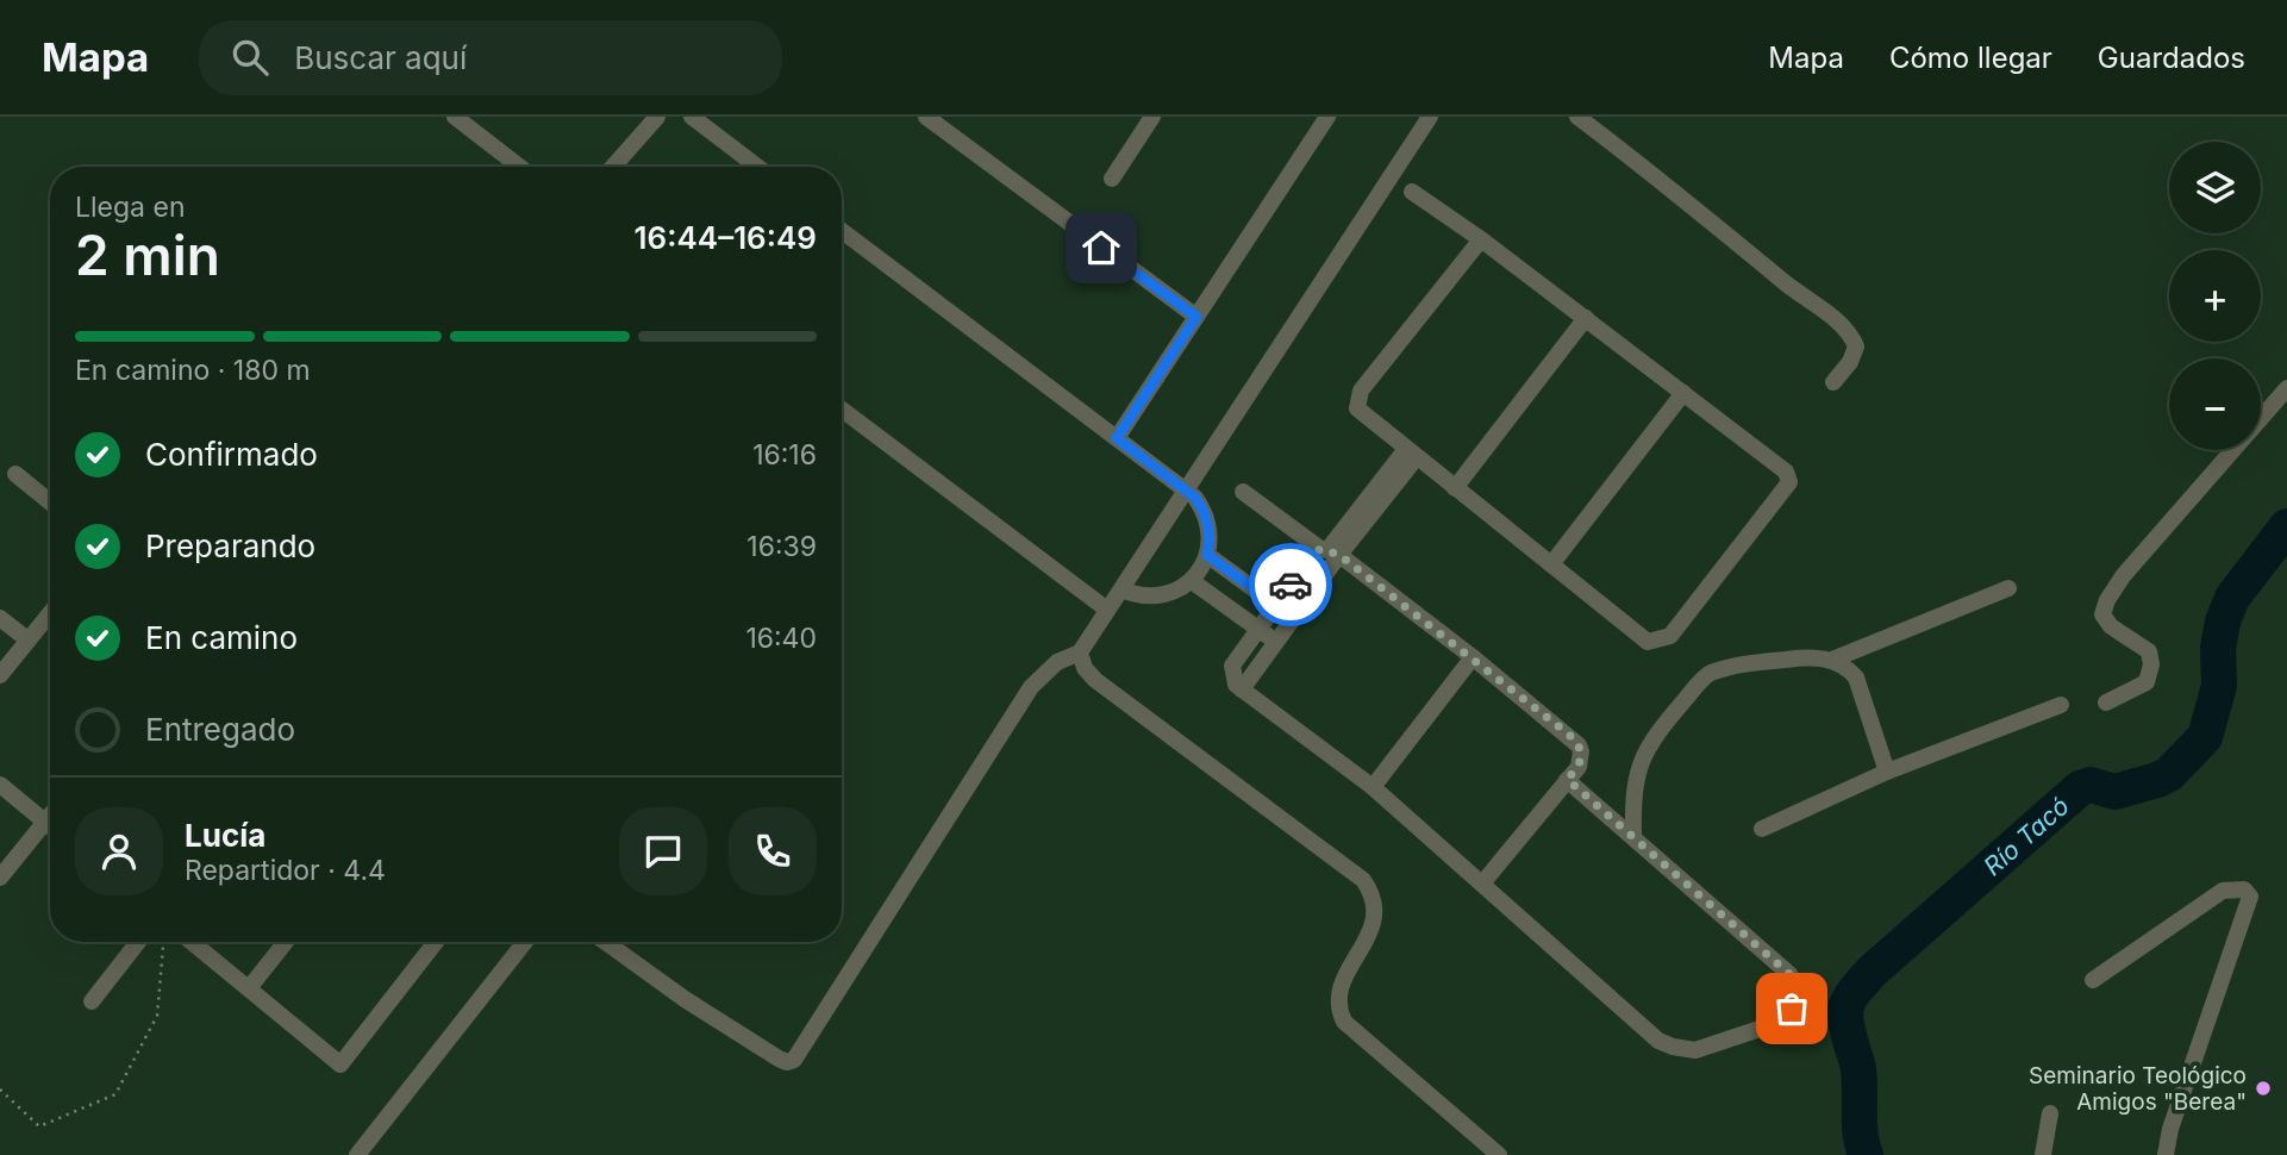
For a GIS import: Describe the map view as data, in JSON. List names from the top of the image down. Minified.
{"water":["Río Tacó"],"places":["Seminario Teológico Amigos \"Berea\""],"page":{"header":"Mapa","search":"Buscar aquí","nav":["Mapa","Cómo llegar","Guardados"],"map_buttons":["+","−"],"heading":["2 min","Llega en","16:44–16:49"],"panel":["Lucía","Repartidor · 4.4"],"bar":"En camino · 180 m","list":[["Confirmado","16:16"],["Preparando","16:39"],["En camino","16:40"],"Entregado"]}}
